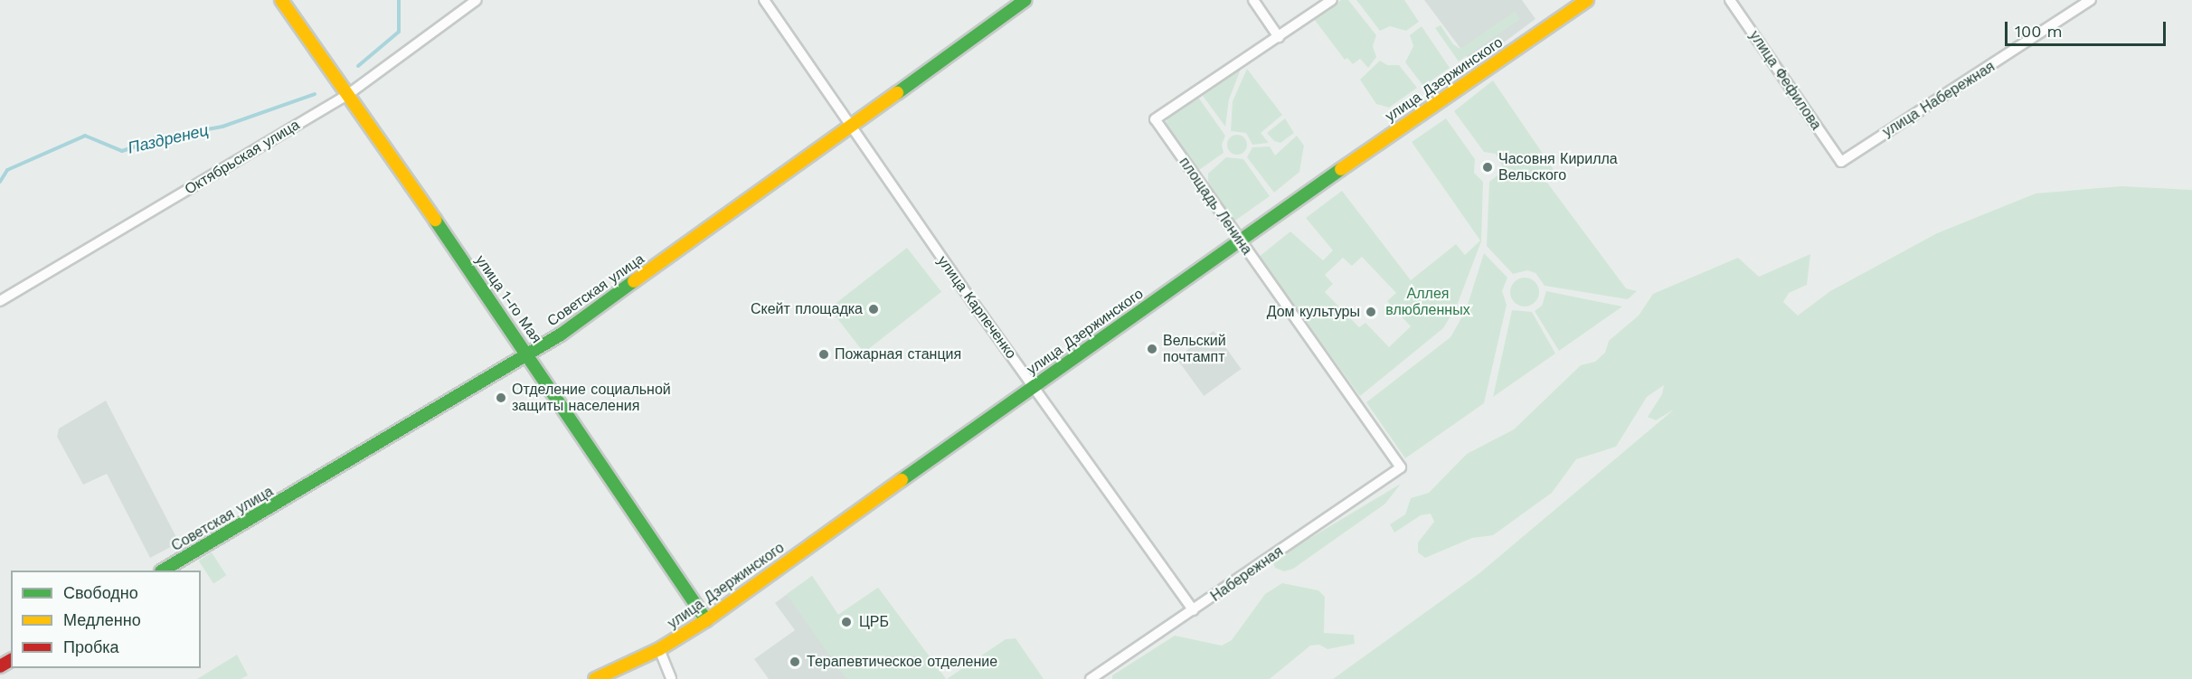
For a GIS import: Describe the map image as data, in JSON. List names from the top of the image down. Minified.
{"streets":{"main road":["улица Дзержинского","Советская улица","улица 1-го Мая"],"street":["улица Фефилова","улица Набережная","Октябрьская улица","площадь Ленина","улица Карпеченко","Набережная"]},"crossings":[["улица Дзержинского","площадь Ленина"],["улица Дзержинского","улица 1-го Мая"],["улица Дзержинского","улица Карпеченко"],["улица Фефилова","улица Набережная"],["Октябрьская улица","улица 1-го Мая"],["площадь Ленина","Набережная"],["Советская улица","улица 1-го Мая"],["Советская улица","улица Карпеченко"],["улица Карпеченко","Набережная"]],"water":["Паздренец"],"parks":["Аллея влюбленных"],"places":["Часовня Кирилла Вельского","Скейт площадка","Дом культуры","Вельский почтампт","Пожарная станция","Отделение социальной защиты населения","ЦРБ","Терапевтическое отделение"],"legend":["Свободно","Медленно","Пробка"],"scale_bar":"100 m"}
